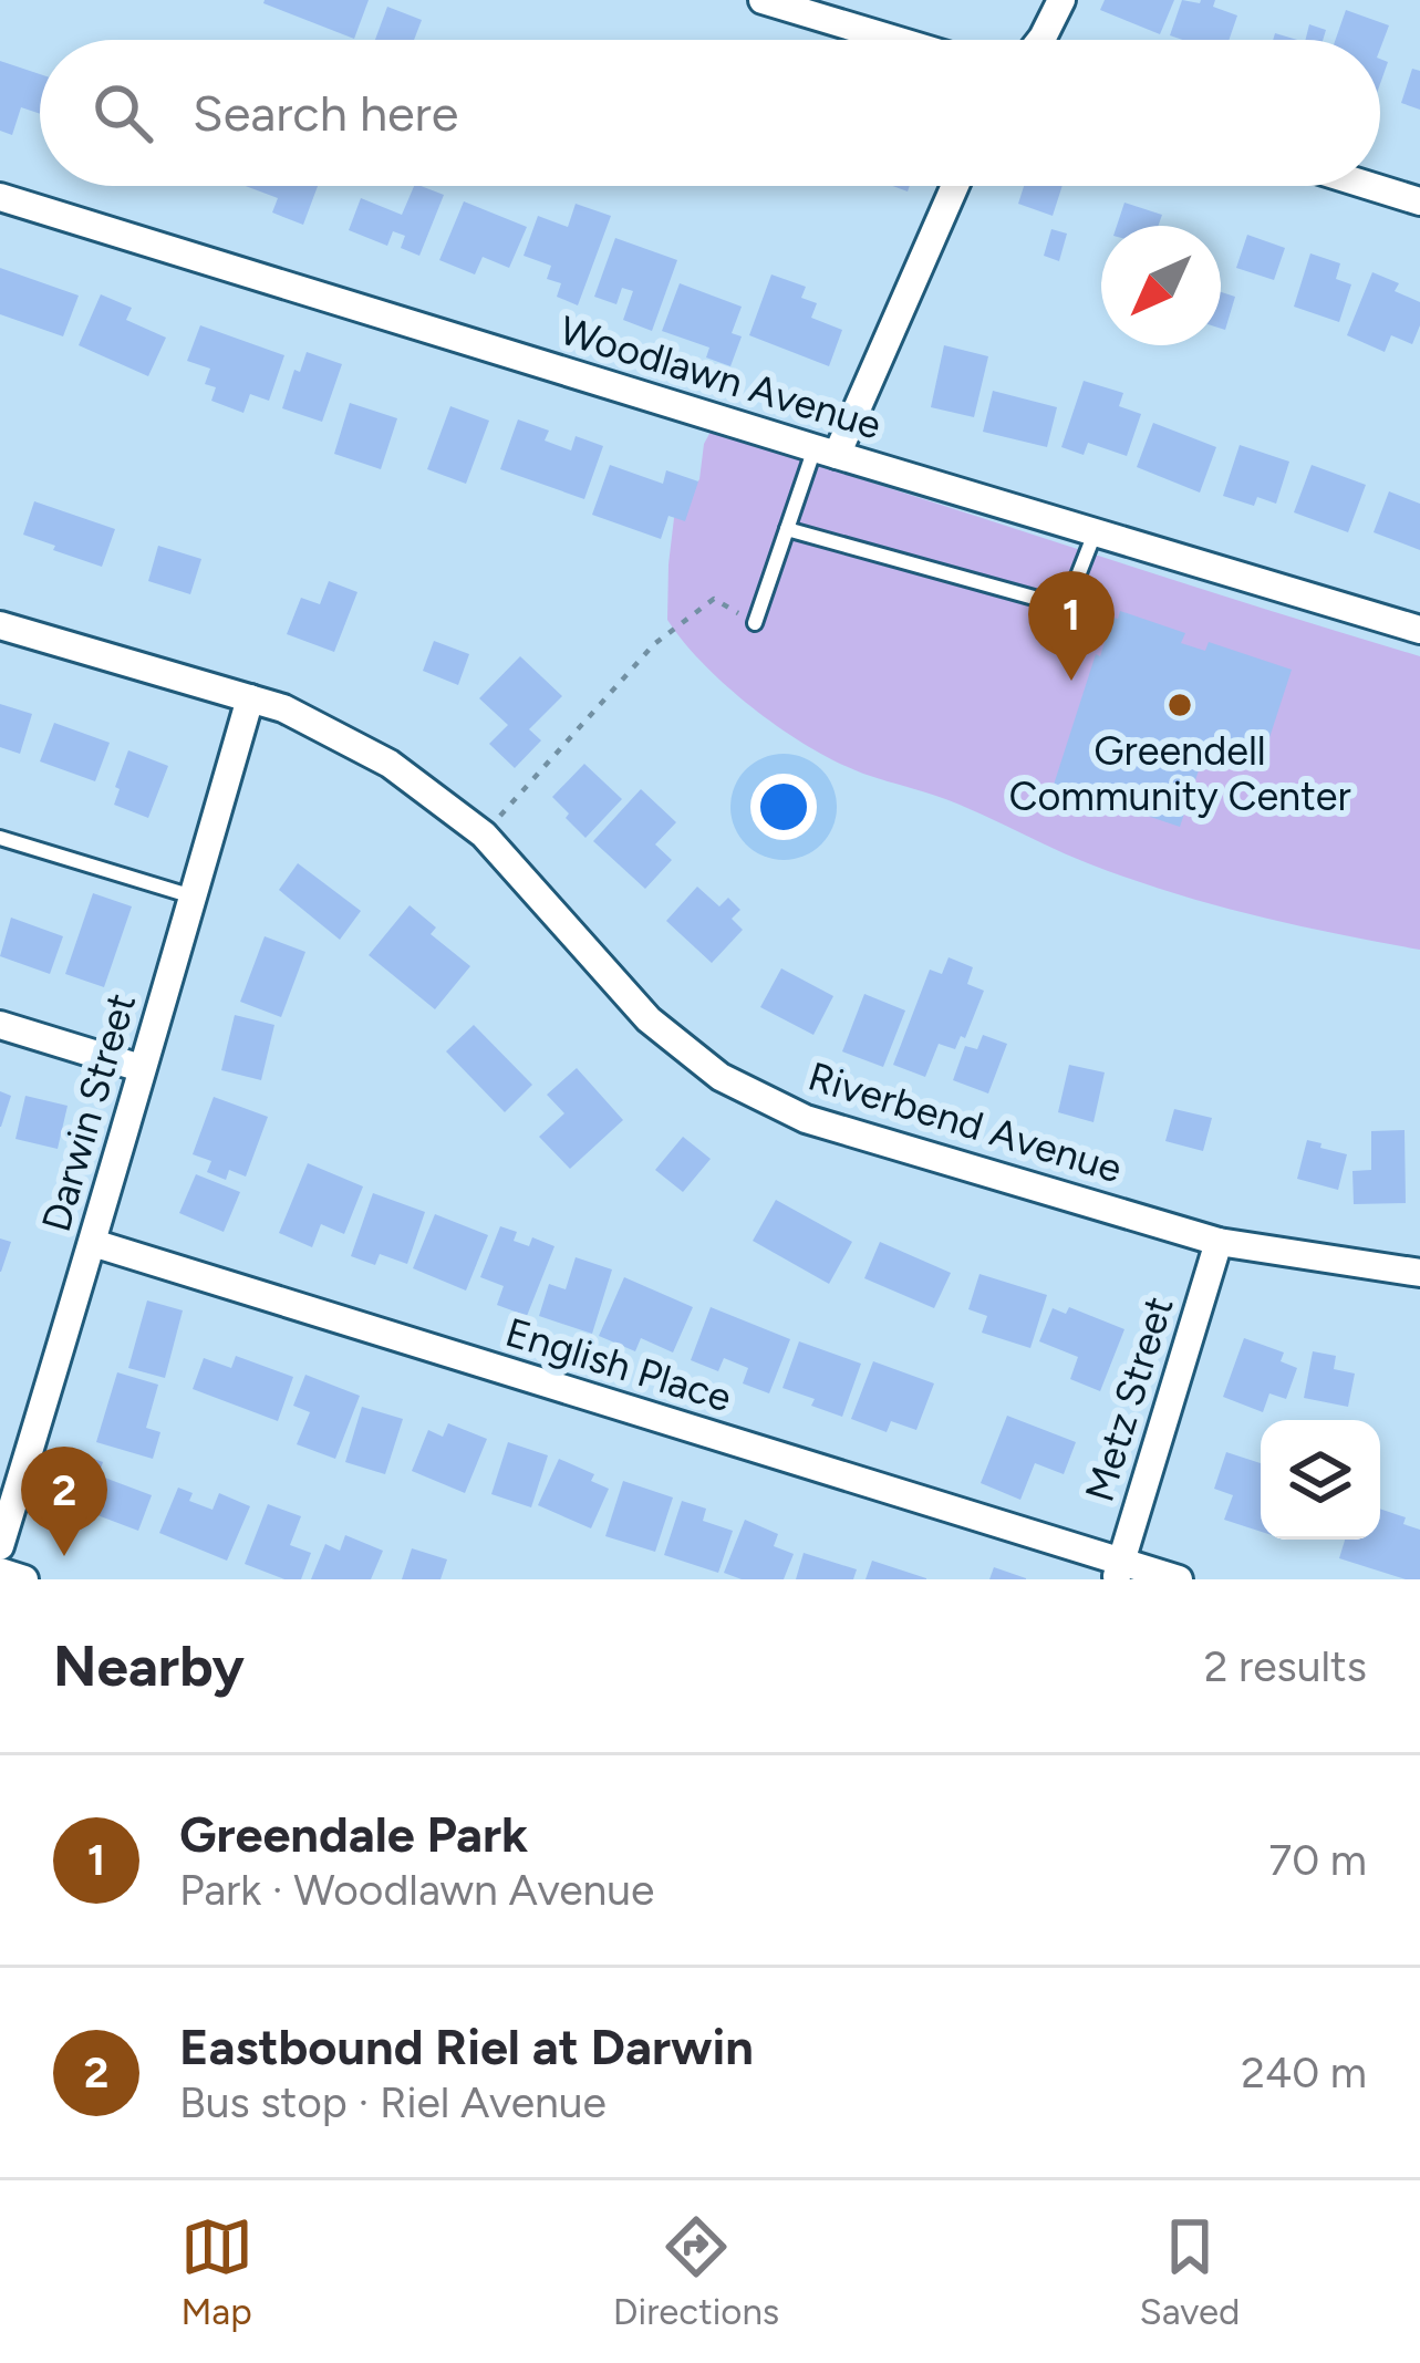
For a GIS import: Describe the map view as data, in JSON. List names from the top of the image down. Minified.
{"streets":{"street":["Woodlawn Avenue","Darwin Street","Riverbend Avenue","English Place","Metz Street"]},"crossings":[["Darwin Street","Riverbend Avenue"],["Darwin Street","English Place"],["Riverbend Avenue","Metz Street"],["English Place","Metz Street"]],"places":["Greendell Community Center"],"north":"bottom left","page":{"search":"Search here","pins":["1","2"],"heading":["Nearby","2 results"],"list":[{"mark":"1","name":"Greendale Park","note":"Park · Woodlawn Avenue","value":"70 m"},{"mark":"2","name":"Eastbound Riel at Darwin","note":"Bus stop · Riel Avenue","value":"240 m"}],"nav":["Map","Directions","Saved"]}}
